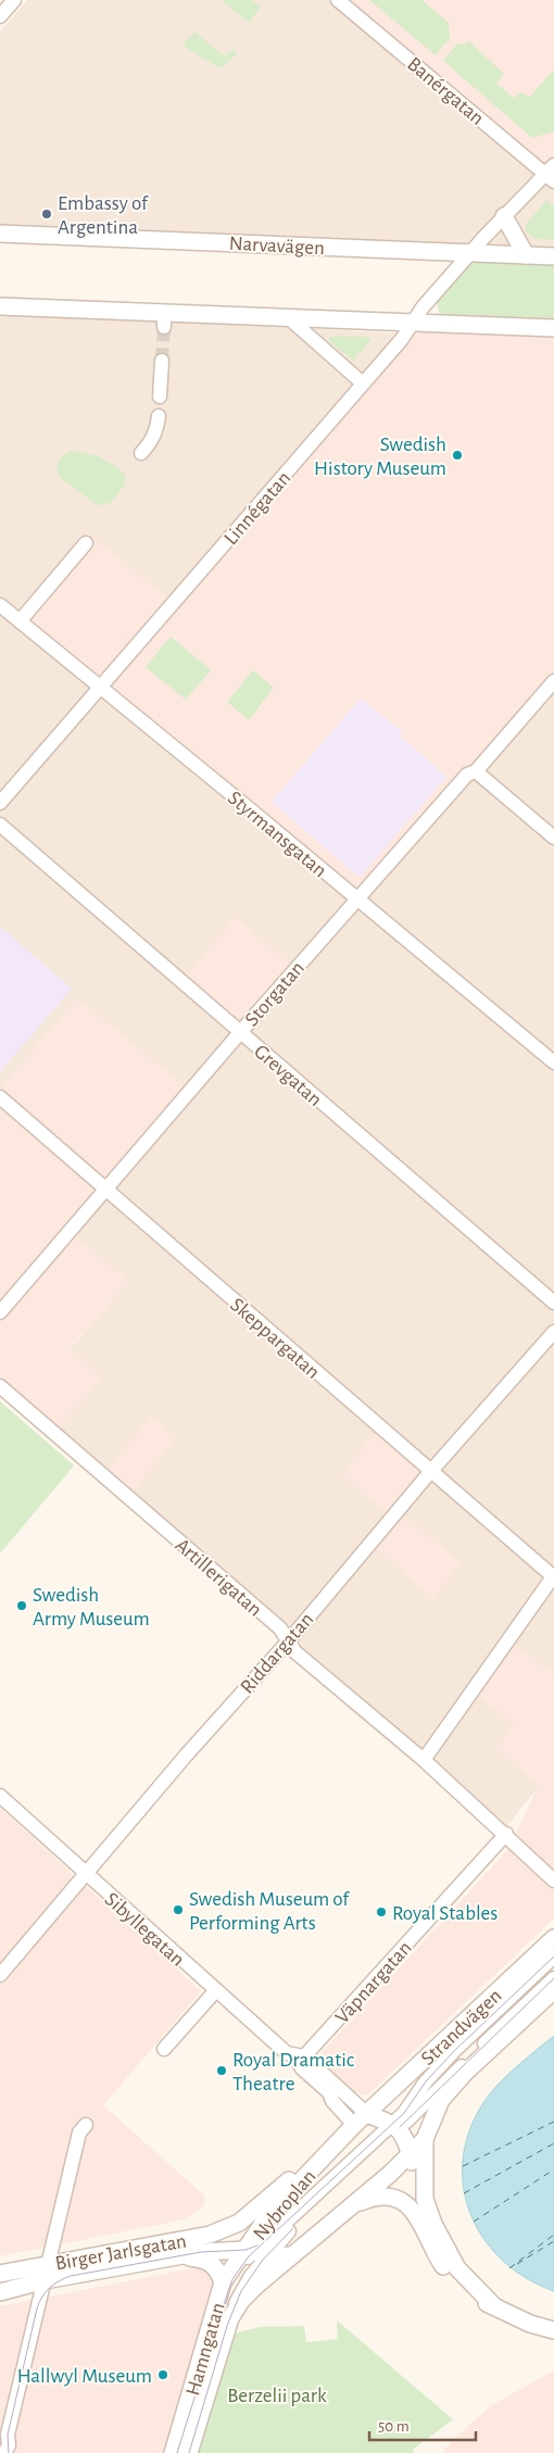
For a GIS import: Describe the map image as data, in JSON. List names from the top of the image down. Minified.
{"streets":{"street":["Banérgatan","Narvavägen","Linnégatan","Styrmansgatan","Storgatan","Grevgatan","Skeppargatan","Artillerigatan","Riddargatan","Sibyllegatan","Väpnargatan","Strandvägen","Nybroplan","Birger Jarlsgatan","Hamngatan"]},"crossings":[["Banérgatan","Linnégatan"],["Narvavägen","Linnégatan"],["Linnégatan","Styrmansgatan"],["Styrmansgatan","Storgatan"],["Storgatan","Grevgatan"],["Storgatan","Skeppargatan"],["Skeppargatan","Riddargatan"],["Artillerigatan","Riddargatan"],["Artillerigatan","Väpnargatan"],["Riddargatan","Sibyllegatan"],["Sibyllegatan","Väpnargatan"],["Sibyllegatan","Strandvägen"],["Sibyllegatan","Nybroplan"],["Strandvägen","Nybroplan"],["Nybroplan","Birger Jarlsgatan"],["Nybroplan","Hamngatan"],["Birger Jarlsgatan","Hamngatan"]],"parks":["Berzelii park"],"places":["Embassy of Argentina","Swedish History Museum","Swedish Army Museum","Swedish Museum of Performing Arts","Royal Stables","Royal Dramatic Theatre","Hallwyl Museum"],"scale_bar":"50 m"}
